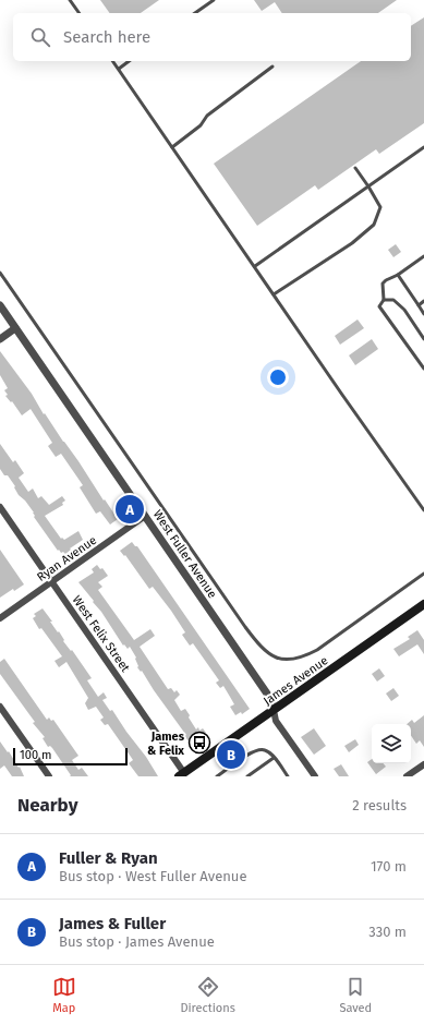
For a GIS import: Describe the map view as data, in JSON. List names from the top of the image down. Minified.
{"streets":{"main road":["James Avenue"],"street":["West Fuller Avenue","Ryan Avenue","West Felix Street"]},"crossings":[["West Fuller Avenue","Ryan Avenue"],["West Fuller Avenue","James Avenue"],["Ryan Avenue","West Felix Street"],["West Felix Street","James Avenue"]],"places":{"bus stop":["James & Felix"]},"scale_bar":"100 m","page":{"search":"Search here","pins":["A","B"],"scale":"100 m","heading":["Nearby","2 results"],"list":[{"mark":"A","name":"Fuller & Ryan","note":"Bus stop · West Fuller Avenue","value":"170 m"},{"mark":"B","name":"James & Fuller","note":"Bus stop · James Avenue","value":"330 m"}],"nav":["Map","Directions","Saved"]}}
